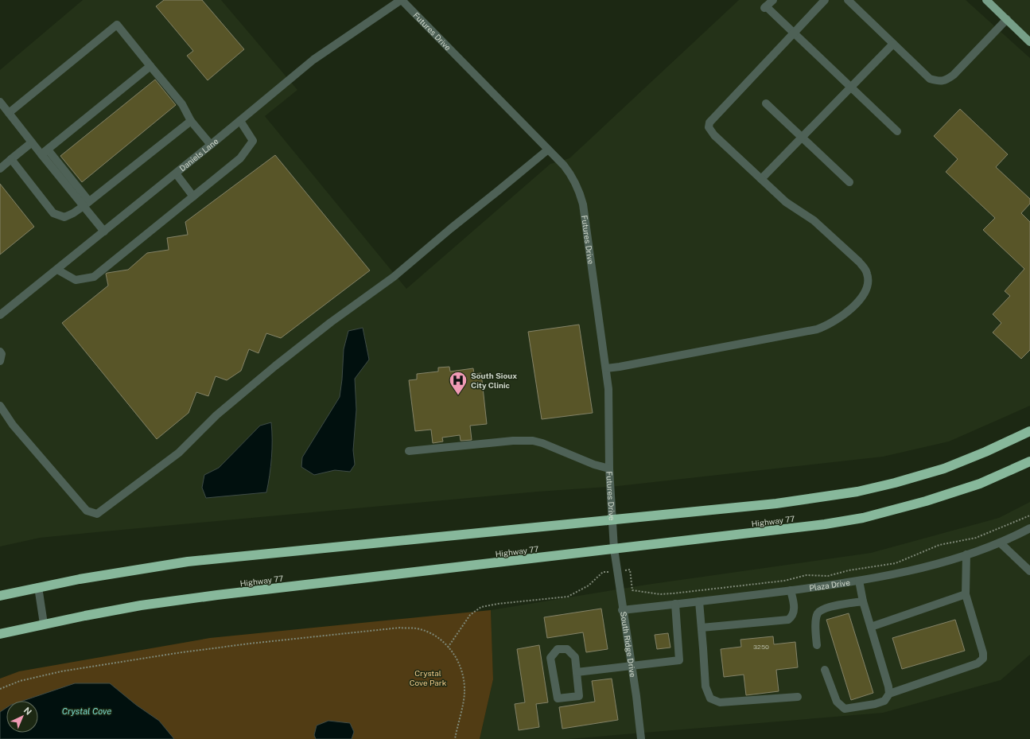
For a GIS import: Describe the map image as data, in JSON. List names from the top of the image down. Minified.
{"streets":{"highway":["Highway 77"],"street":["Futures Drive","Daniels Lane","Plaza Drive","South Ridge Drive"]},"crossings":[["Futures Drive","Daniels Lane"],["Futures Drive","Highway 77"],["Futures Drive","South Ridge Drive"],["Highway 77","South Ridge Drive"],["Plaza Drive","South Ridge Drive"]],"water":["Crystal Cove"],"parks":["Crystal Cove Park"],"places":{"hospital":["South Sioux City Clinic"]},"house_numbers":["3250"],"north":"top right"}
